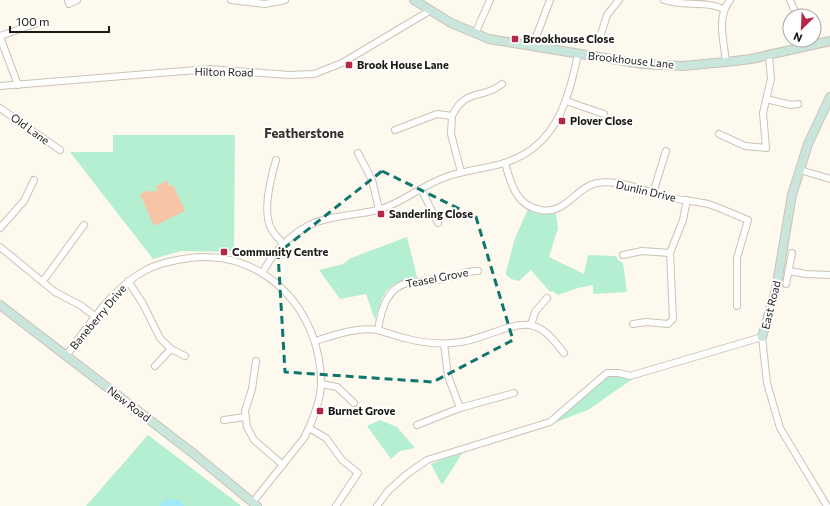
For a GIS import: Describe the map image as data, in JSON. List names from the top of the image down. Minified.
{"streets":{"street":["Brookhouse Lane","Hilton Road","Old Lane","Dunlin Drive","Teasel Grove","East Road","Baneberry Drive","New Road"]},"crossings":[["Brookhouse Lane","Hilton Road"],["Baneberry Drive","New Road"]],"districts":["Featherstone"],"places":{"transit":["Brookhouse Close","Brook House Lane","Plover Close","Sanderling Close","Community Centre","Burnet Grove"]},"scale_bar":"100 m","north":"bottom left"}
